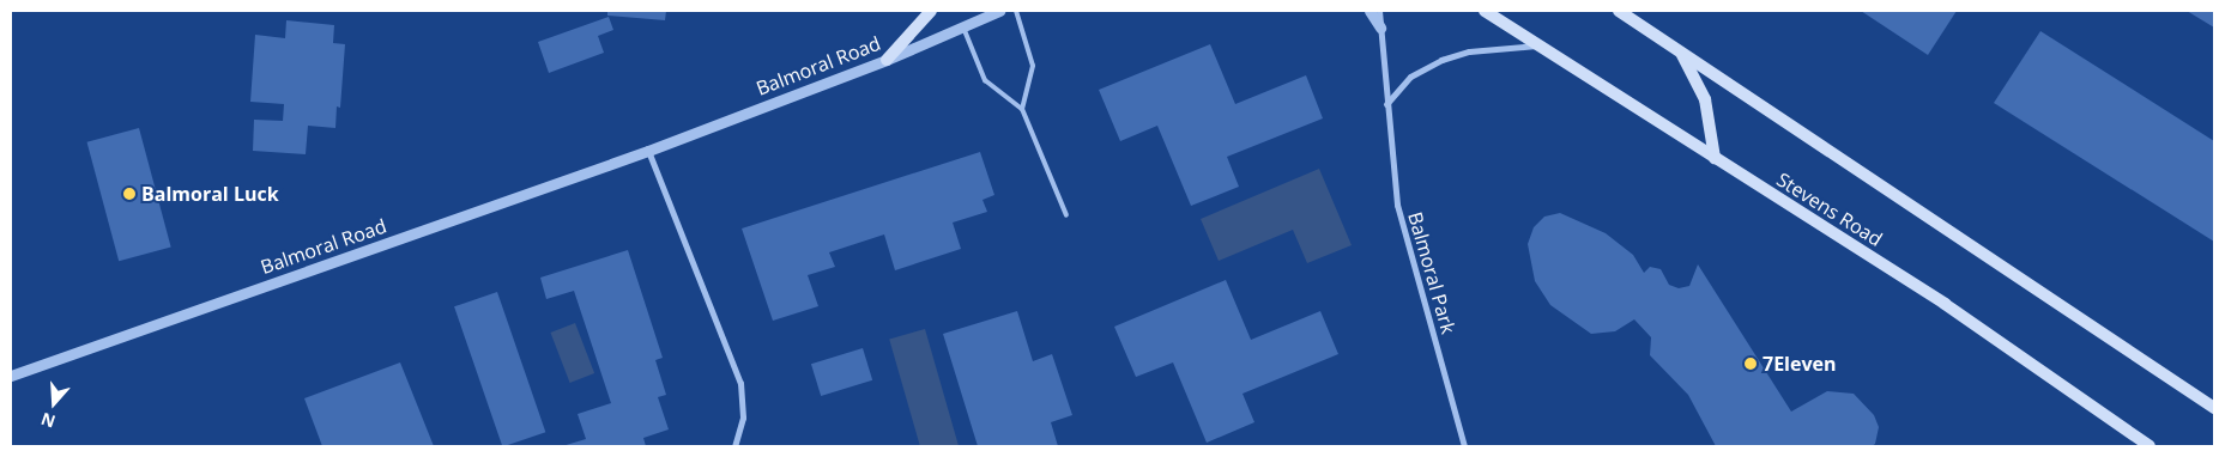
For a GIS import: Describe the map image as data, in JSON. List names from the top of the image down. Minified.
{"streets":{"main road":["Stevens Road"],"street":["Balmoral Road","Balmoral Park"]},"places":["Balmoral Luck","7Eleven"],"north":"bottom"}
